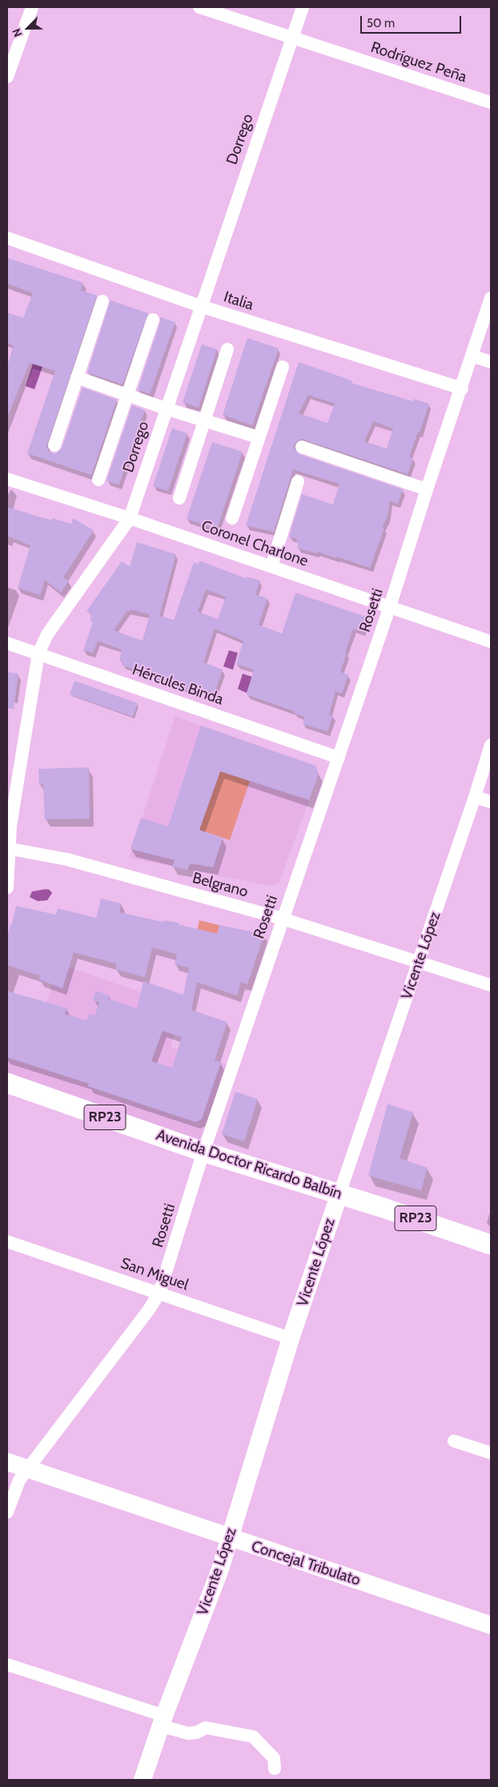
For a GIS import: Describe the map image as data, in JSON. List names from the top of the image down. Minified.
{"streets":{"main road":["RP23","Avenida Doctor Ricardo Balbín"],"street":["Rodríguez Peña","Dorrego","Italia","Coronel Charlone","Rosetti","Hércules Binda","Belgrano","Vicente López","San Miguel","Concejal Tribulato"]},"crossings":[["Rodríguez Peña","Dorrego"],["Dorrego","Italia"],["Dorrego","Coronel Charlone"],["Dorrego","Hércules Binda"],["Dorrego","Belgrano"],["Italia","Rosetti"],["Coronel Charlone","Rosetti"],["Rosetti","Hércules Binda"],["Rosetti","Belgrano"],["Rosetti","Avenida Doctor Ricardo Balbín"],["Rosetti","San Miguel"],["Rosetti","Concejal Tribulato"],["Belgrano","Vicente López"],["Vicente López","Avenida Doctor Ricardo Balbín"],["Vicente López","San Miguel"],["Vicente López","Concejal Tribulato"]],"scale_bar":"50 m","north":"bottom left"}
